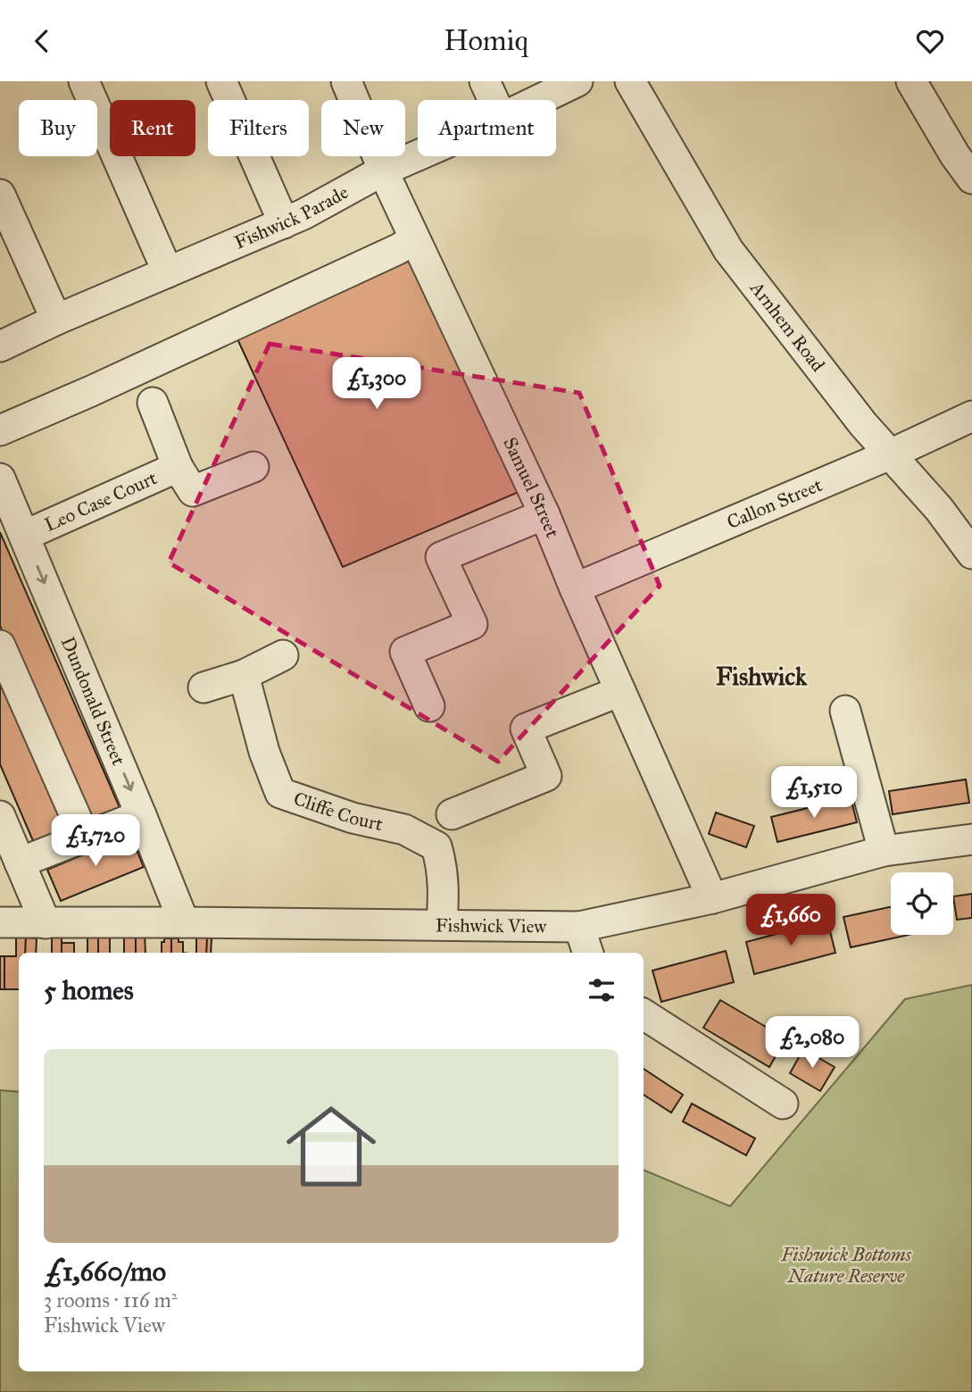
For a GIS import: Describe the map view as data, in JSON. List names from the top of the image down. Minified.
{"streets":{"street":["Fishwick Parade","Arnhem Road","Samuel Street","Leo Case Court","Callon Street","Dundonald Street","Cliffe Court","Fishwick View"]},"crossings":[["Fishwick Parade","Samuel Street"],["Arnhem Road","Callon Street"],["Samuel Street","Callon Street"],["Samuel Street","Fishwick View"],["Leo Case Court","Dundonald Street"],["Dundonald Street","Fishwick View"],["Cliffe Court","Fishwick View"]],"districts":["Fishwick"],"parks":["Fishwick Bottoms Nature Reserve"],"page":{"header":"Homiq","chip":["Buy","Rent","Filters","New","Apartment"],"price":["£1,300","£1,510","£1,720","£1,660","£2,080"],"heading":"5 homes","list":[{"name":"£1,660/mo","note":"3 rooms · 116 m² · Fishwick View"}]}}
